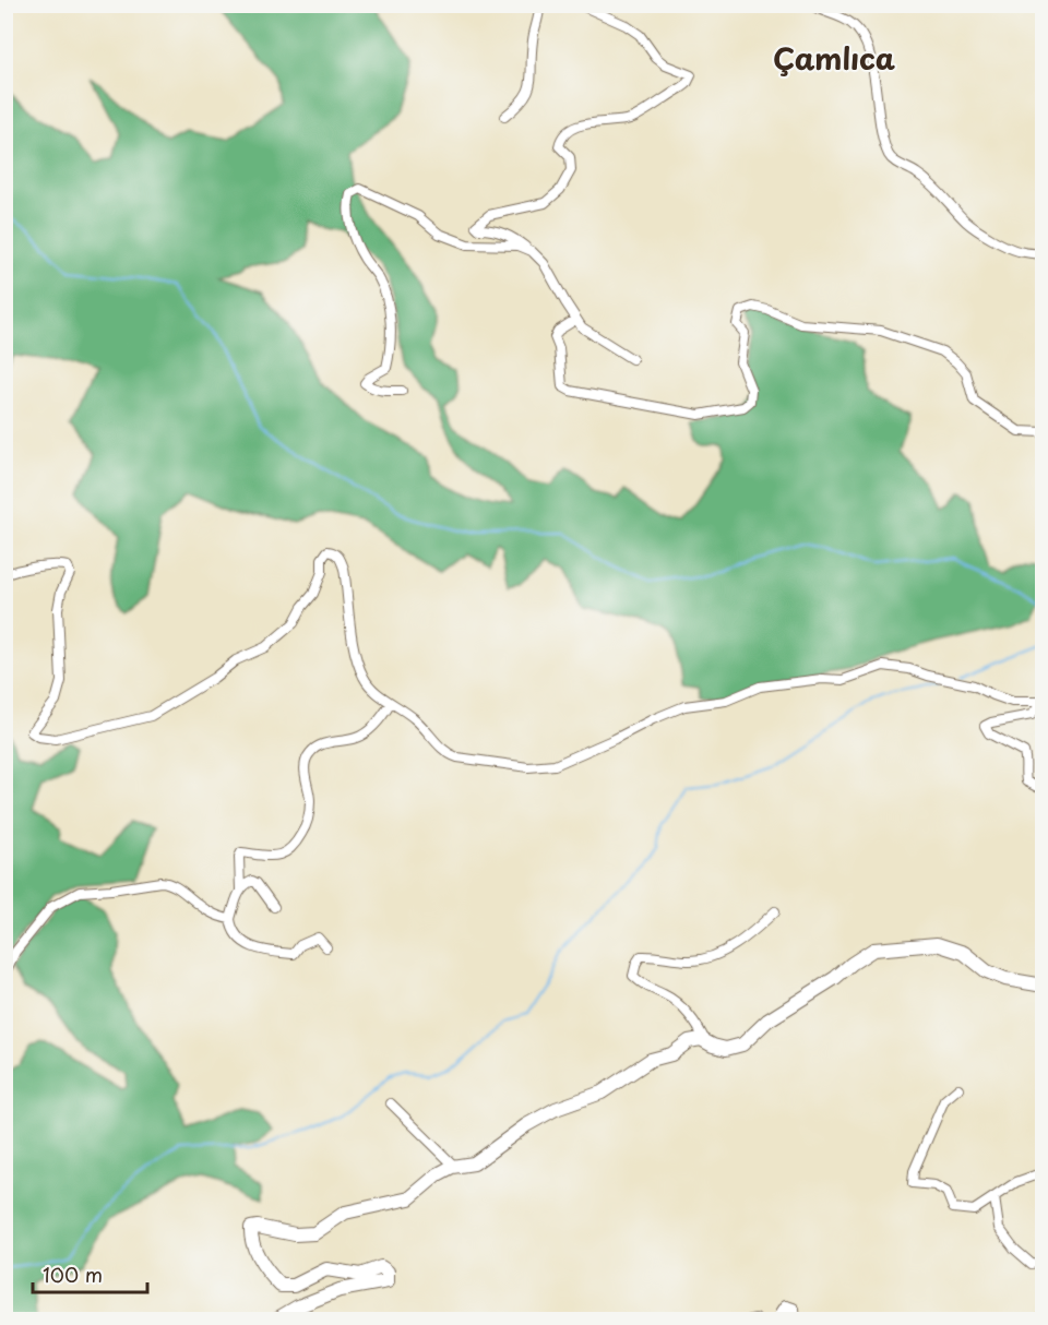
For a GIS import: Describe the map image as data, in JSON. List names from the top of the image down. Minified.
{"districts":["Çamlıca"],"scale_bar":"100 m"}
